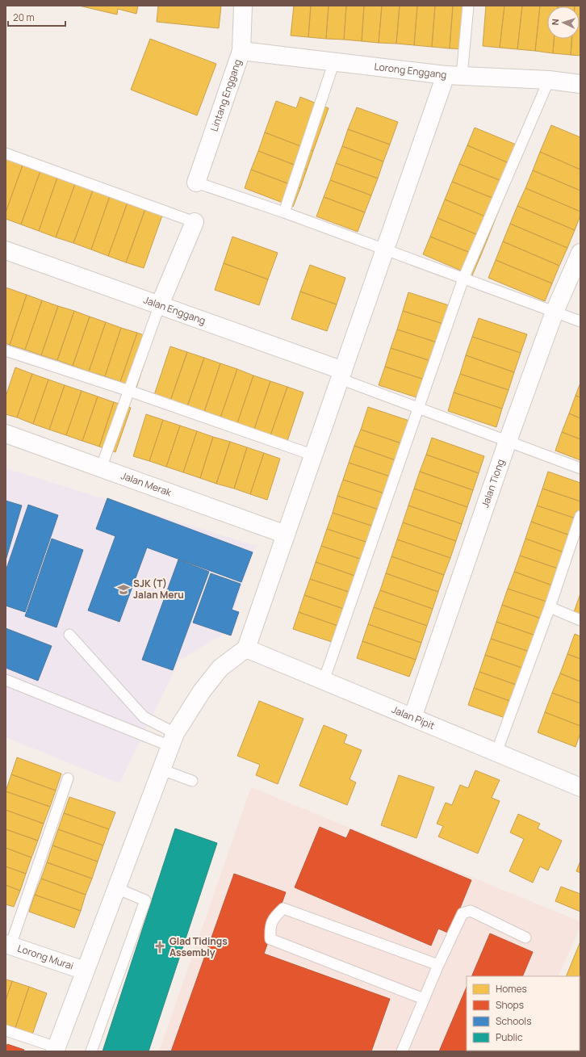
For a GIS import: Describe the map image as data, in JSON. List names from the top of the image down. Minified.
{"streets":{"street":["Lorong Enggang","Lintang Enggang","Jalan Enggang","Jalan Tiong","Jalan Merak","Jalan Pipit","Lorong Murai"]},"crossings":[["Lorong Enggang","Lintang Enggang"],["Jalan Tiong","Jalan Pipit"]],"places":{"school or university":["SJK (T) Jalan Meru"],"church":["Glad Tidings Assembly"]},"legend":["Homes","Shops","Schools","Public"],"scale_bar":"20 m","north":"left"}
